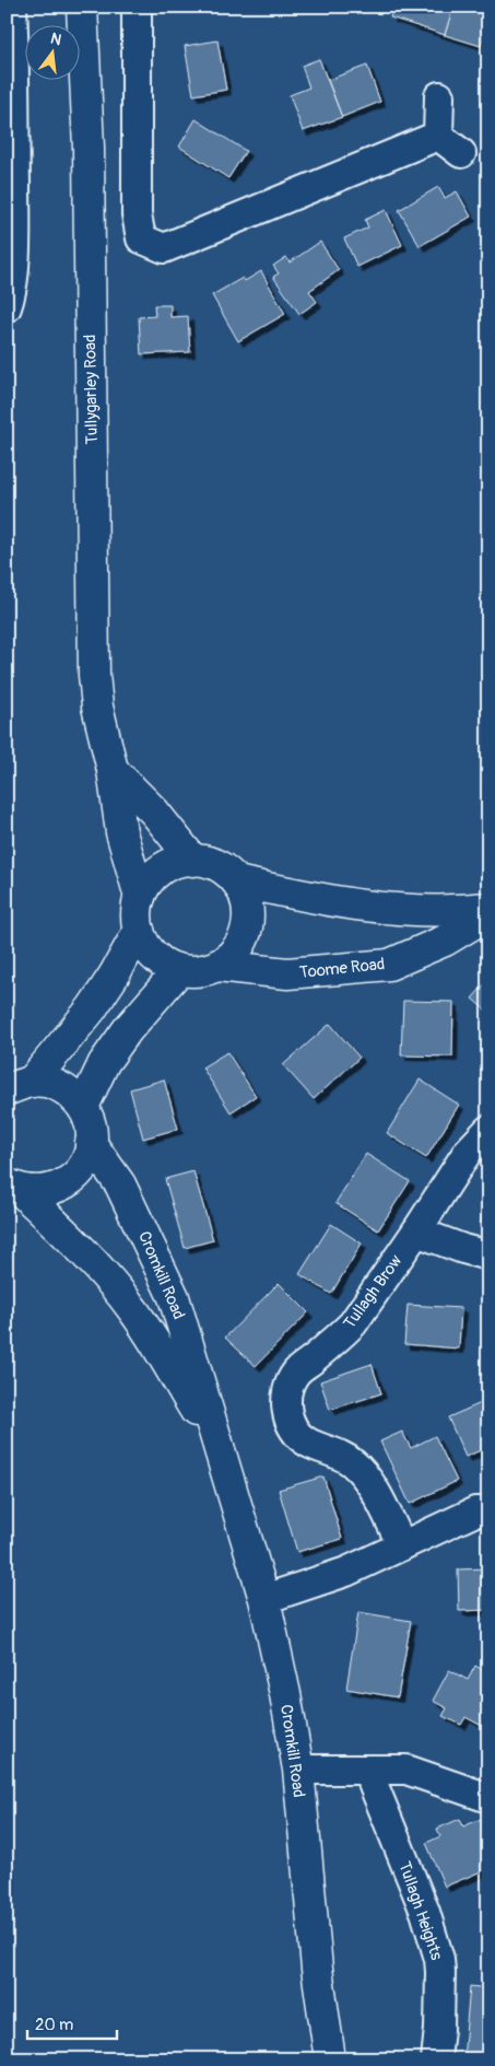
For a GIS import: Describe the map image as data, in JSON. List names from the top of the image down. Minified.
{"streets":{"street":["Tullygarley Road","Toome Road","Cromkill Road","Tullagh Brow","Tullagh Heights"]},"crossings":[["Tullygarley Road","Toome Road"]],"scale_bar":"20 m","north":"top"}
